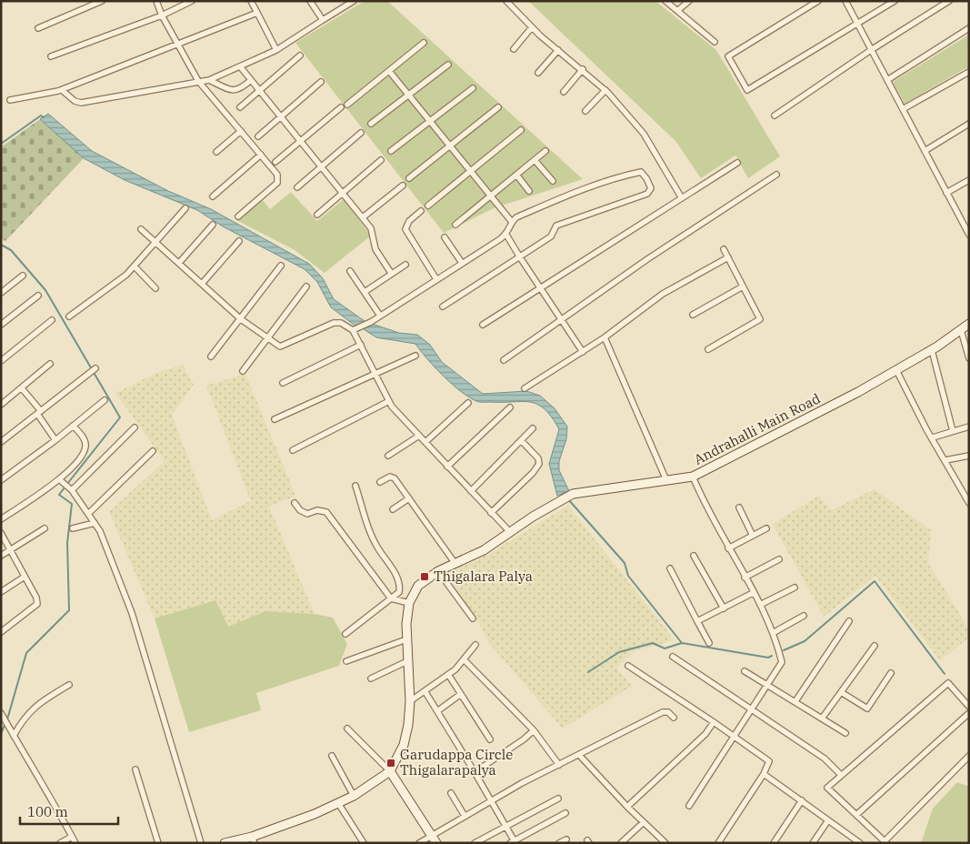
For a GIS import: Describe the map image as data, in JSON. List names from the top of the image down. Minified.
{"streets":{"main road":["Andrahalli Main Road"]},"places":{"transit":["Thigalara Palya","Garudappa Circle Thigalarapalya"]},"scale_bar":"100 m"}
